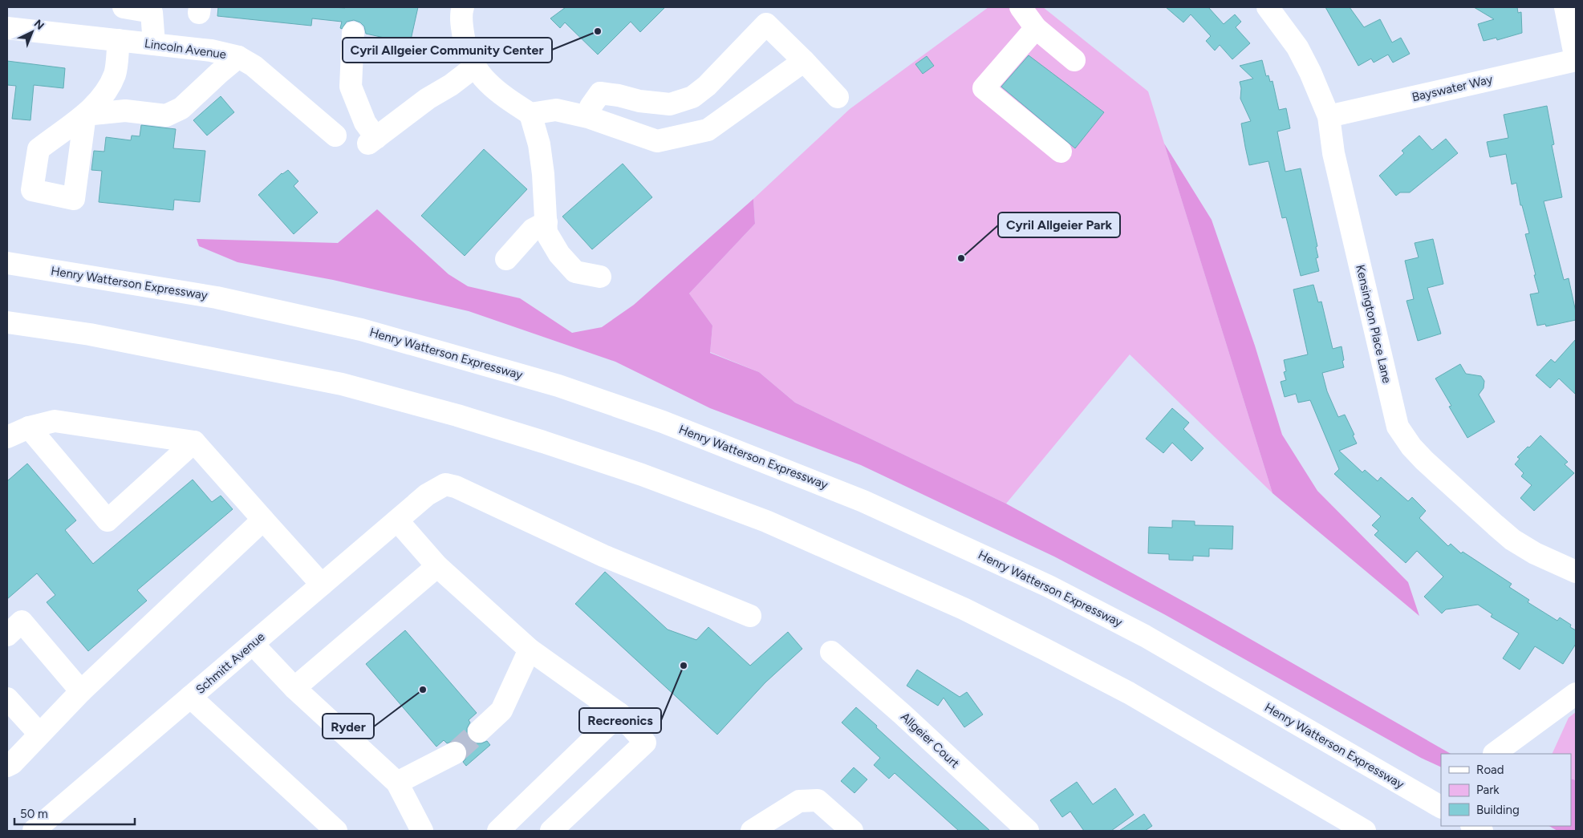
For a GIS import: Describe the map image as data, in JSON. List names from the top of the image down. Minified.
{"streets":{"main road":["Lincoln Avenue","Bayswater Way","Henry Watterson Expressway","Kensington Place Lane","Schmitt Avenue","Allgeier Court"]},"crossings":[["Bayswater Way","Kensington Place Lane"]],"places":["Cyril Allgeier Community Center","Cyril Allgeier Park","Recreonics","Ryder"],"legend":["Road","Park","Building"],"scale_bar":"50 m","north":"top right"}
